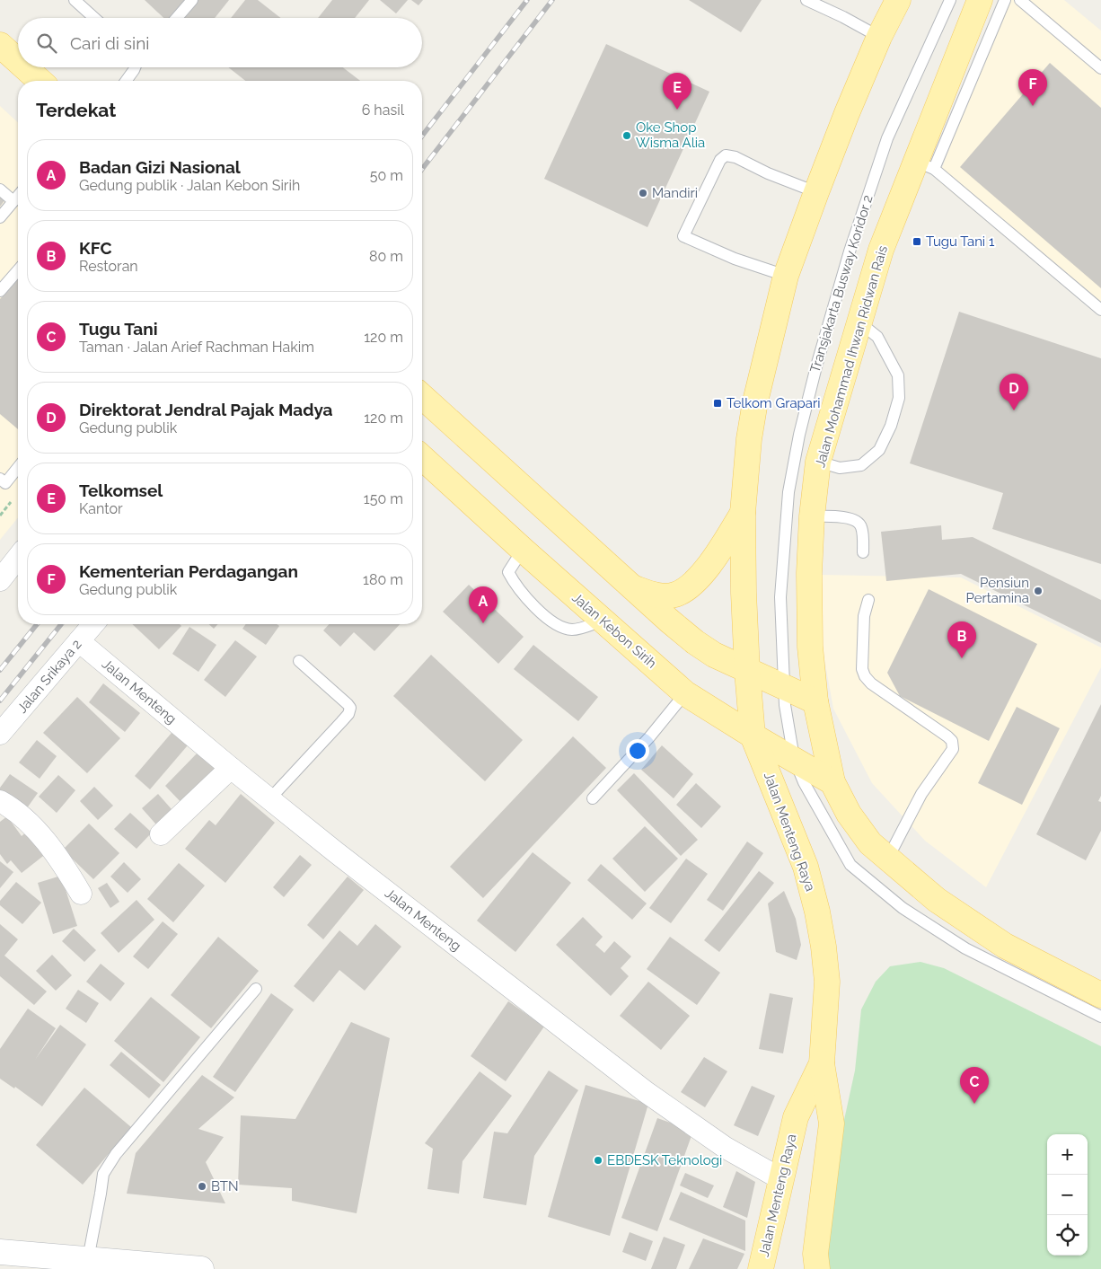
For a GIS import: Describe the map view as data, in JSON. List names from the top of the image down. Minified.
{"streets":{"main road":["Jalan Mohammad Ihwan Ridwan Rais","Jalan Kebon Sirih","Jalan Menteng Raya"],"street":["Jalan Srikaya 2","Jalan Menteng"],"lane":["Transjakarta Busway Koridor 2"]},"crossings":[["Transjakarta Busway Koridor 2","Jalan Kebon Sirih"],["Jalan Mohammad Ihwan Ridwan Rais","Jalan Kebon Sirih"],["Jalan Kebon Sirih","Jalan Menteng Raya"],["Jalan Srikaya 2","Jalan Menteng"],["Jalan Menteng","Jalan Menteng Raya"]],"places":{"other":["Oke Shop Wisma Alia","Mandiri","Pensiun Pertamina","EBDESK Teknologi","BTN"],"transit":["Tugu Tani 1","Telkom Grapari"]},"page":{"search":"Cari di sini","pins":["F","E","D","A","B","C"],"heading":["Terdekat","6 hasil"],"list":[{"mark":"A","name":"Badan Gizi Nasional","note":"Gedung publik · Jalan Kebon Sirih","value":"50 m"},{"mark":"B","name":"KFC","note":"Restoran","value":"80 m"},{"mark":"C","name":"Tugu Tani","note":"Taman · Jalan Arief Rachman Hakim","value":"120 m"},{"mark":"D","name":"Direktorat Jendral Pajak Madya","note":"Gedung publik","value":"120 m"},{"mark":"E","name":"Telkomsel","note":"Kantor","value":"150 m"},{"mark":"F","name":"Kementerian Perdagangan","note":"Gedung publik","value":"180 m"}],"map_buttons":["+","−"]}}
